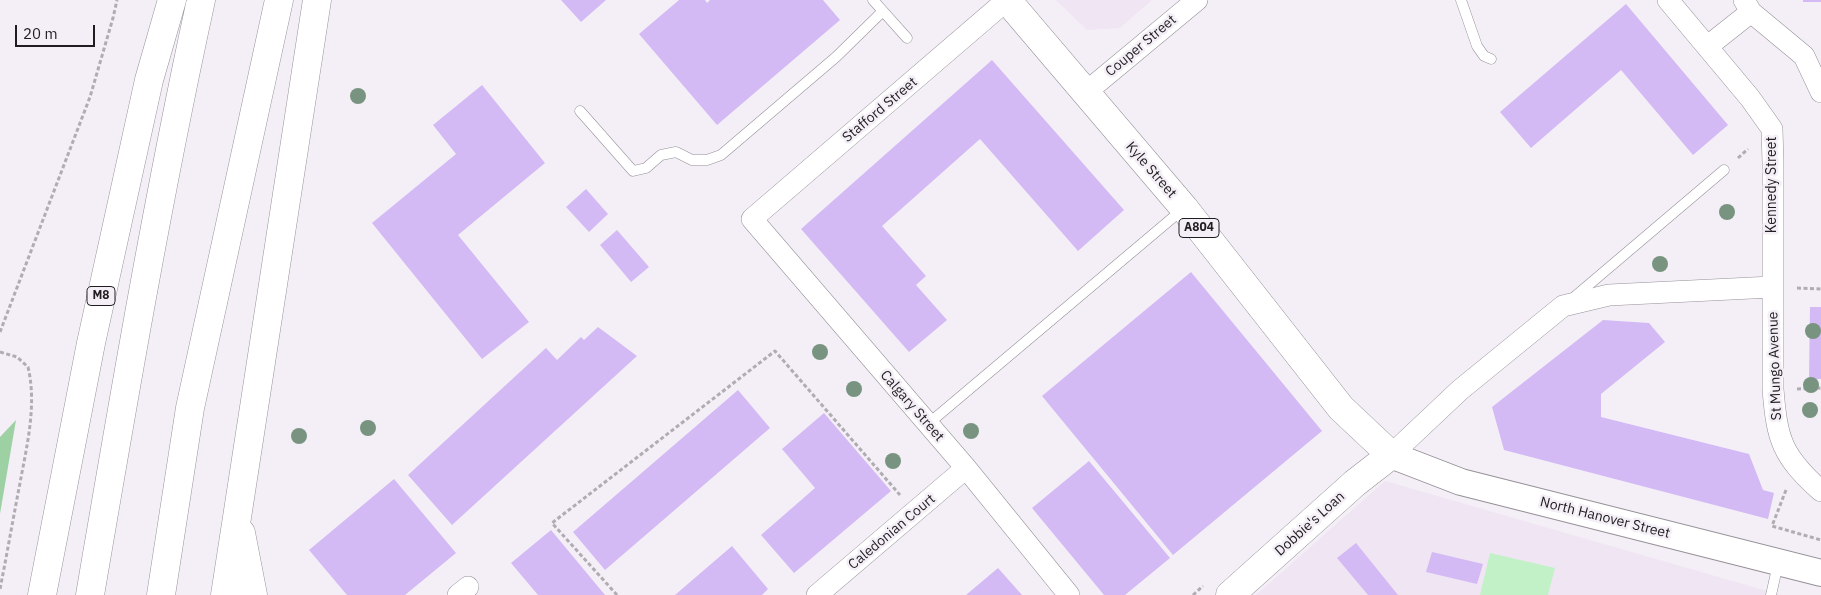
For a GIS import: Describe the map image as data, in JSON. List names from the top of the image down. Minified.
{"streets":{"main road":["Kyle Street","A804","M8","Dobbie's Loan"],"street":["Couper Street","Stafford Street","Kennedy Street","St Mungo Avenue","Calgary Street","North Hanover Street","Caledonian Court"]},"crossings":[["Couper Street","Kyle Street"],["Stafford Street","Kyle Street"],["Stafford Street","Calgary Street"],["Kyle Street","North Hanover Street"],["Kyle Street","Dobbie's Loan"],["Kennedy Street","St Mungo Avenue"],["Calgary Street","Caledonian Court"],["North Hanover Street","Dobbie's Loan"]],"scale_bar":"20 m"}
